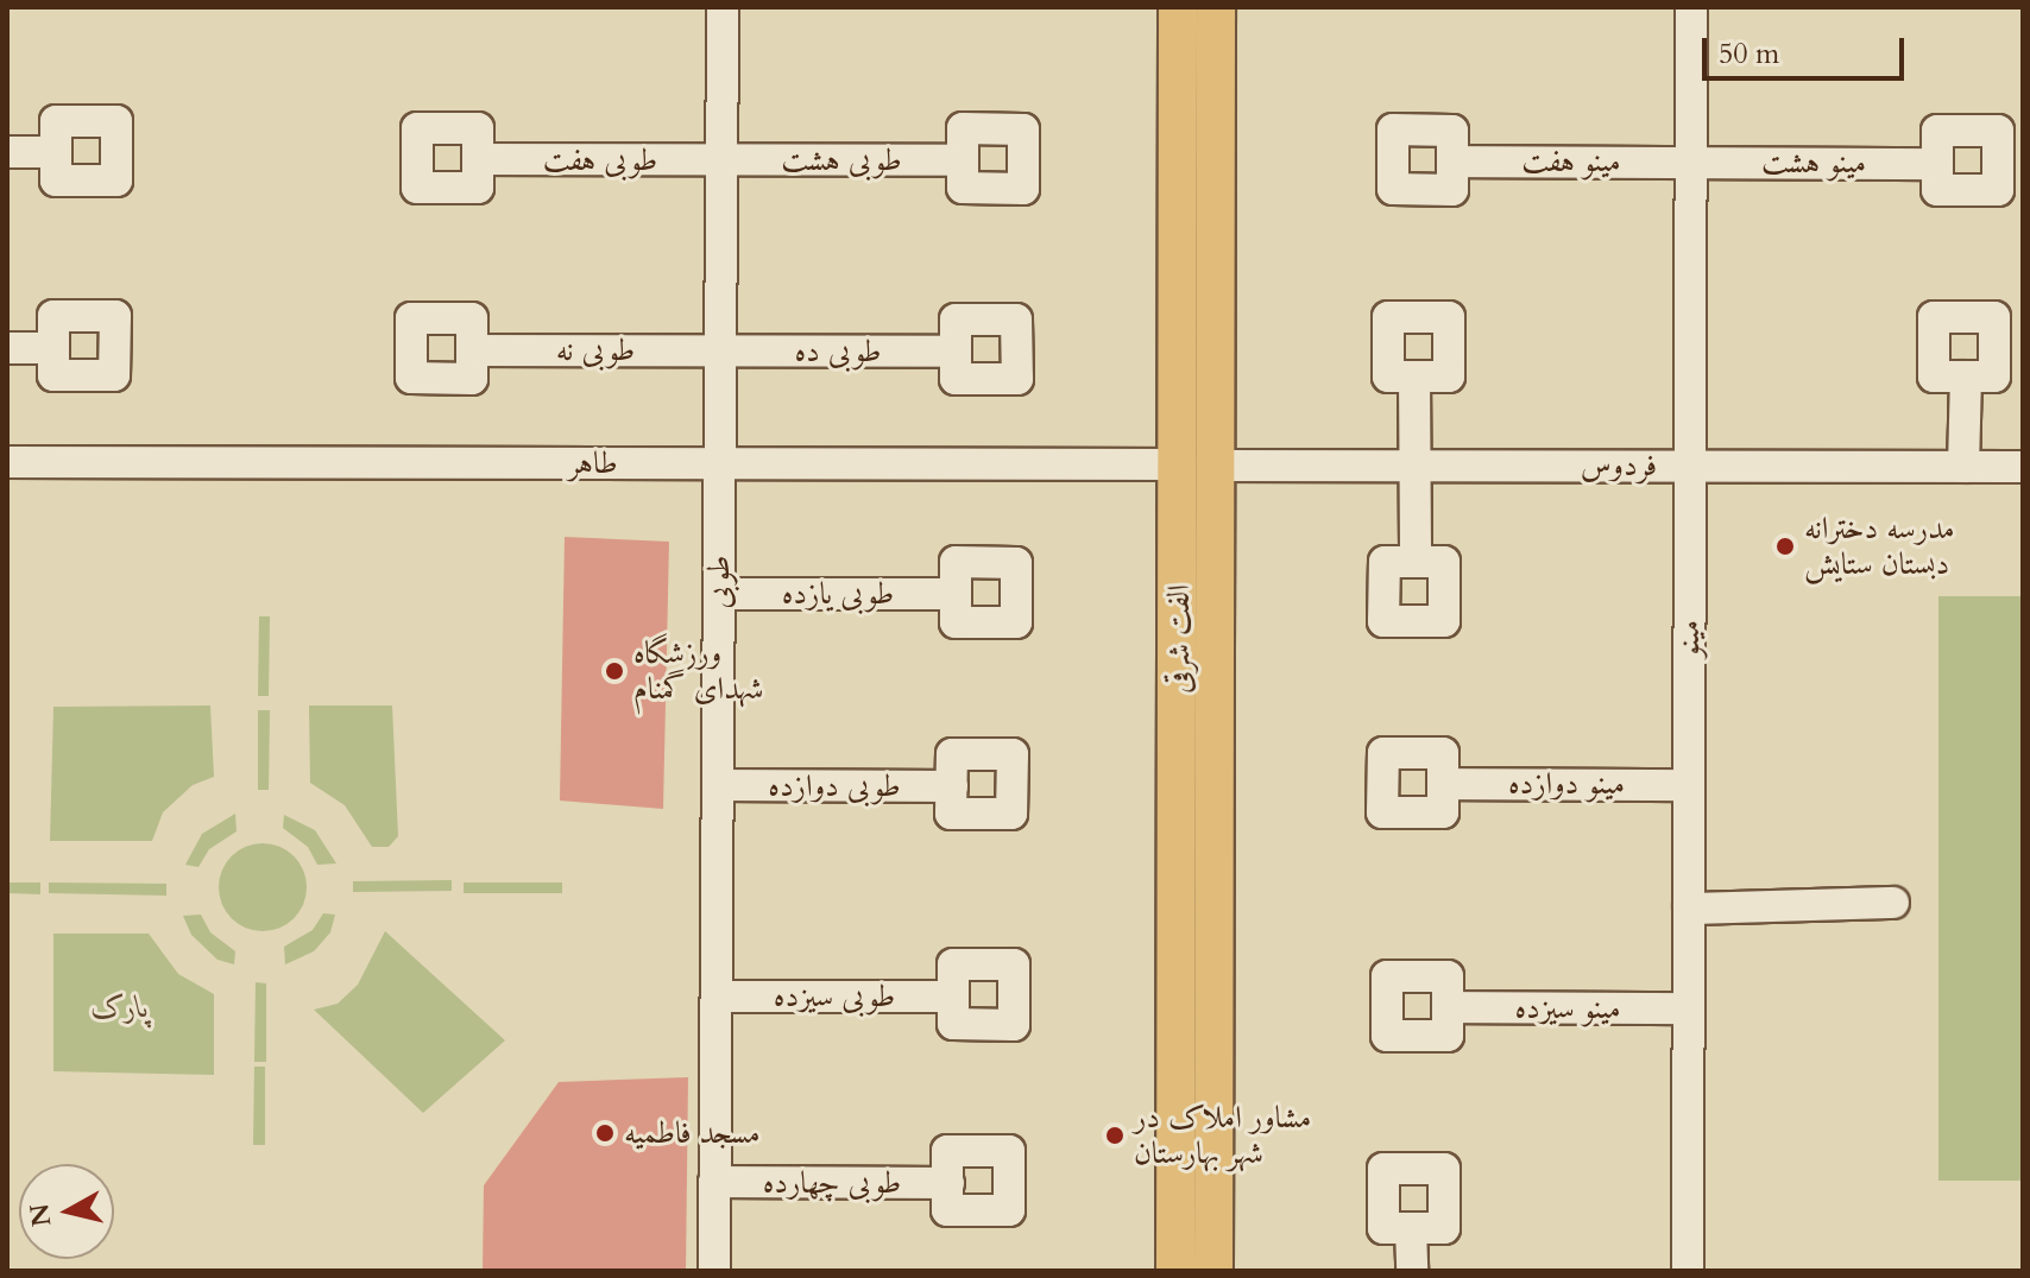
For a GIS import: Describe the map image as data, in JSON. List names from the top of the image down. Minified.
{"streets":{"main road":["الفت شرقی"],"street":["طوبی هفت","طوبی هشت","مینو هفت","مینو هشت","طوبی نه","طوبی ده","طاهر","فردوس","طوبی","طوبی یازده","مینو","مینو دوازده","طوبی دوازده","طوبی سیزده","مینو سیزده","طوبی چهارده"]},"crossings":[["طوبی هفت","طوبی هشت"],["طوبی هفت","طوبی"],["طوبی هشت","طوبی"],["مینو هفت","مینو هشت"],["مینو هفت","مینو"],["مینو هشت","مینو"],["طوبی نه","طوبی ده"],["طوبی نه","طوبی"],["طوبی ده","طوبی"],["طاهر","فردوس"],["طاهر","طوبی"],["طاهر","الفت شرقی"],["فردوس","الفت شرقی"],["فردوس","مینو"],["طوبی","طوبی یازده"],["طوبی","طوبی دوازده"],["طوبی","طوبی سیزده"],["طوبی","طوبی چهارده"],["مینو","مینو دوازده"],["مینو","مینو سیزده"]],"parks":["پارک"],"places":["مدرسه دخترانه دبستان ستایش","ورزشگاه شهدای گمنام","مسجد فاطمیه","مشاور املاک در شهر بهارستان"],"scale_bar":"50 m","north":"left"}
